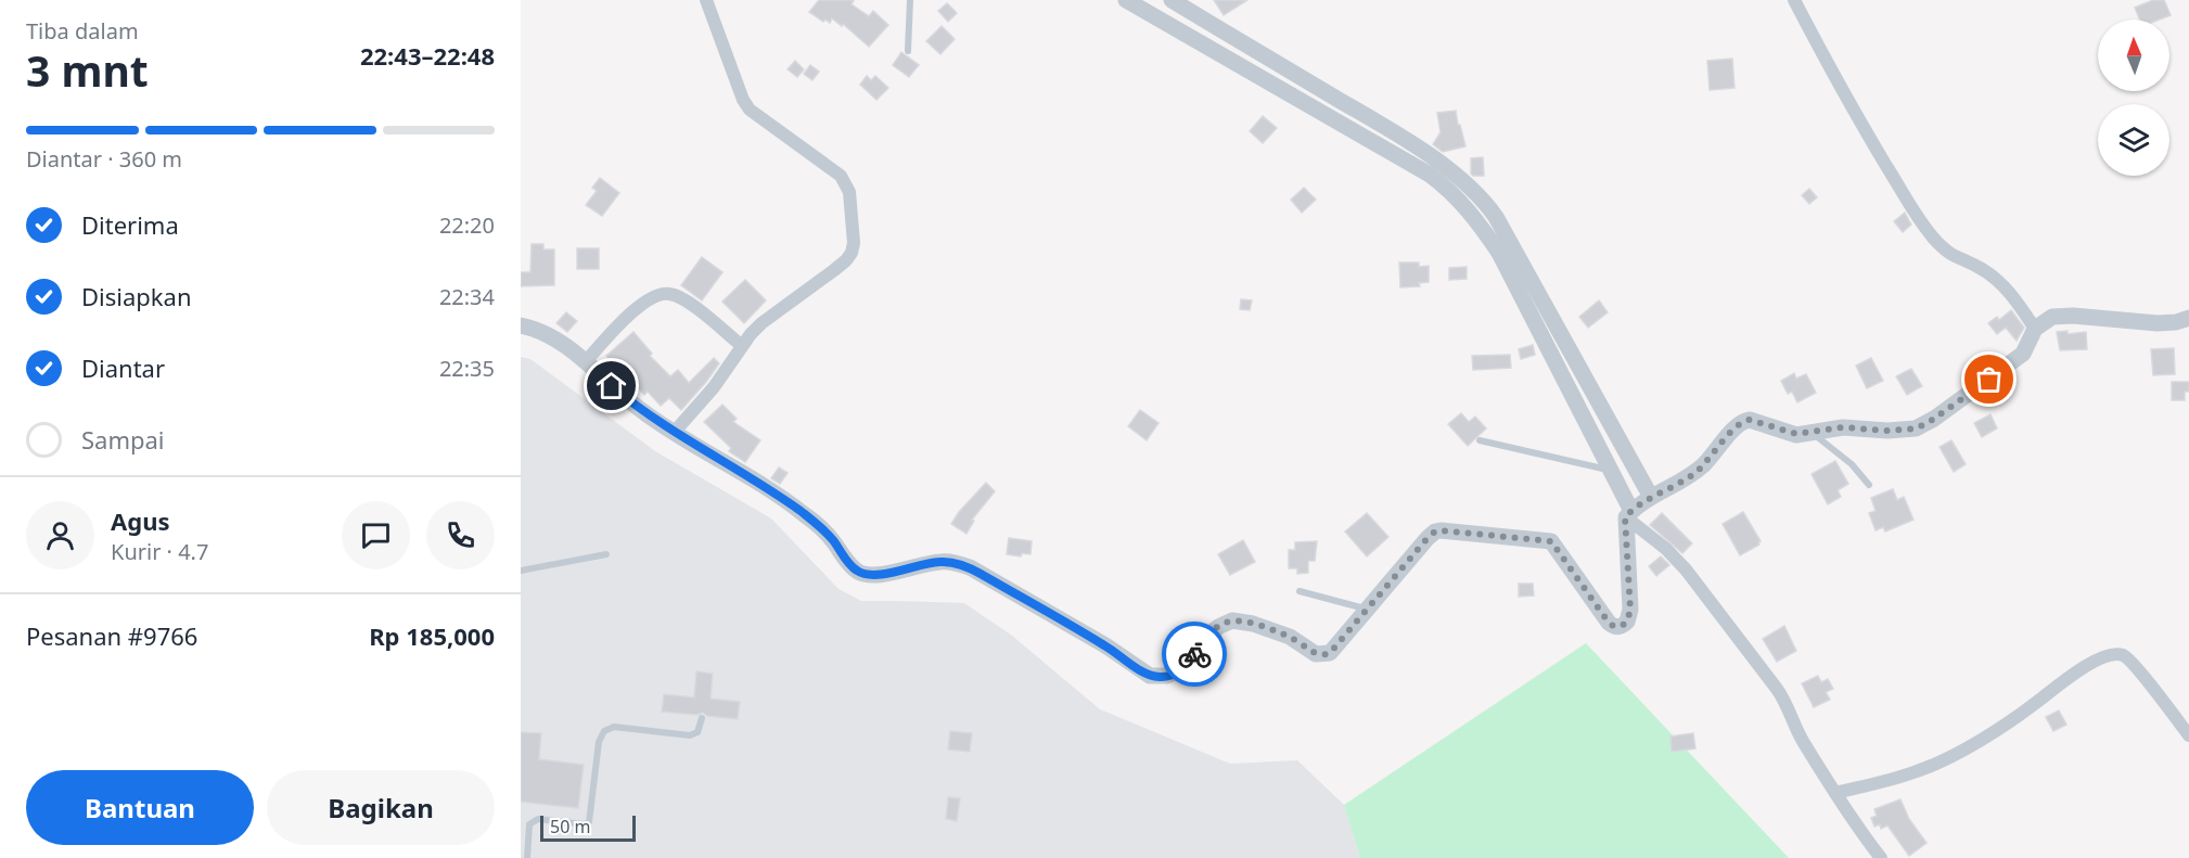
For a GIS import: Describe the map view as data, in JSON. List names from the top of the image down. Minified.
{"scale_bar":"50 m","north":"top","page":{"heading":["3 mnt","Tiba dalam","22:43–22:48"],"panel":["Agus","Kurir · 4.7","Pesanan #9766","Rp 185,000"],"bar":"Diantar · 360 m","list":[["Diterima","22:20"],["Disiapkan","22:34"],["Diantar","22:35"],"Sampai"],"buttons":["Bantuan","Bagikan"],"scale":"50 m"}}
